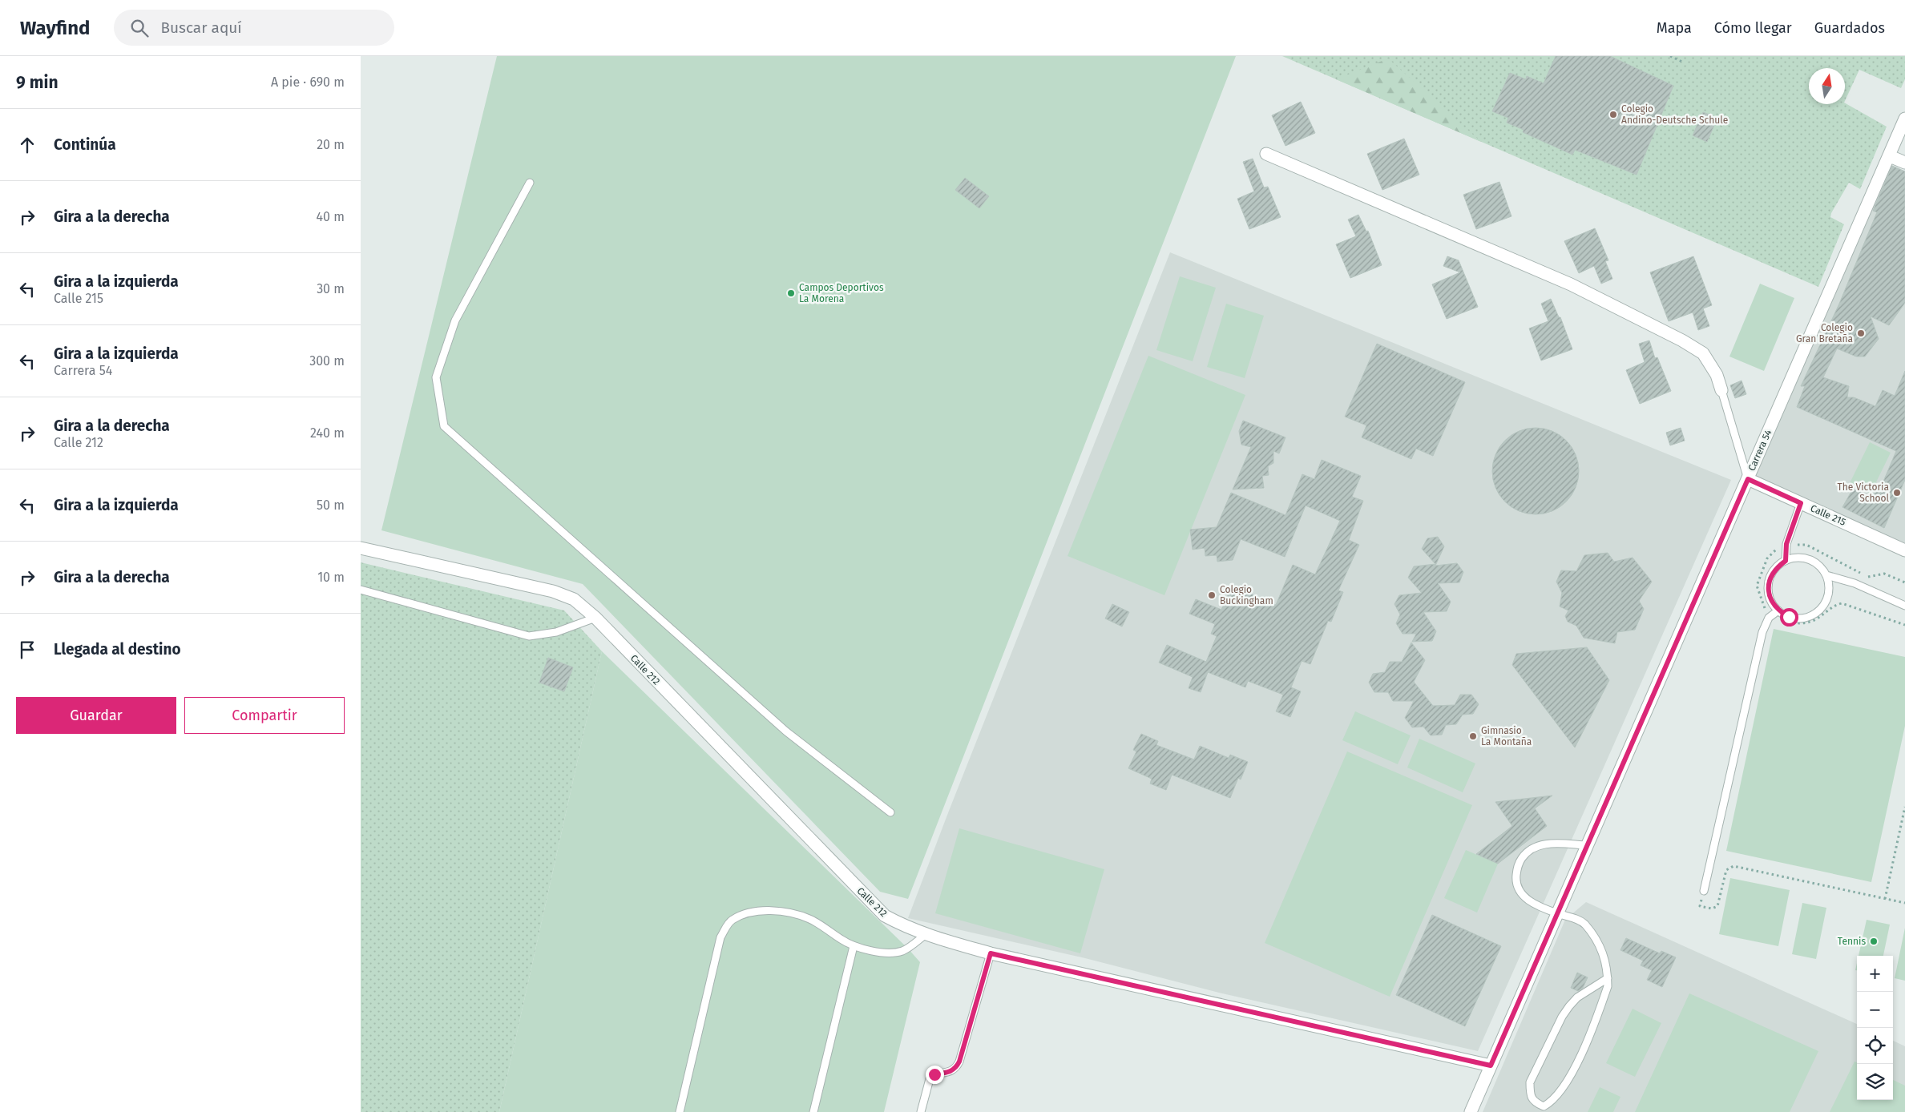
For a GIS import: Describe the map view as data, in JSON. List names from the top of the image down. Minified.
{"streets":{"street":["Carrera 54","Calle 215","Calle 212"]},"crossings":[["Carrera 54","Calle 215"],["Carrera 54","Calle 212"]],"places":["Colegio Andino-Deutsche Schule","Campos Deportivos La Morena","Colegio Gran Bretaña","The Victoria School","Colegio Buckingham","Gimnasio La Montaña","Tennis"],"north":"top","page":{"header":"Wayfind","search":"Buscar aquí","nav":["Mapa","Cómo llegar","Guardados"],"heading":["9 min","A pie · 690 m"],"list":[["Continúa","20 m"],["Gira a la derecha","40 m"],["Gira a la izquierda","Calle 215","30 m"],["Gira a la izquierda","Carrera 54","300 m"],["Gira a la derecha","Calle 212","240 m"],["Gira a la izquierda","50 m"],["Gira a la derecha","10 m"],"Llegada al destino"],"buttons":["Guardar","Compartir"],"map_buttons":["+","−"]}}
